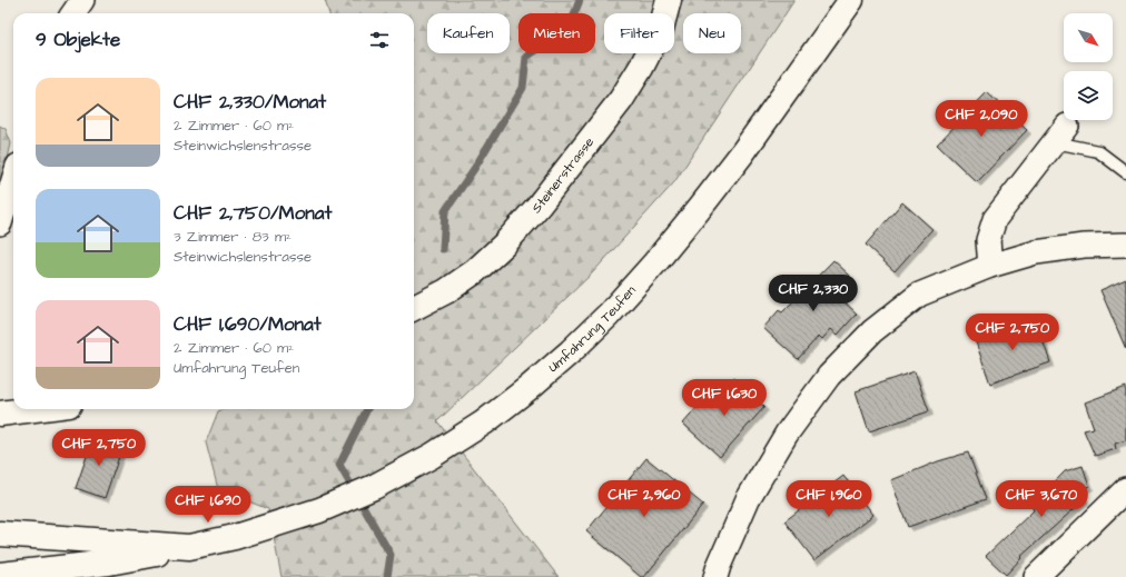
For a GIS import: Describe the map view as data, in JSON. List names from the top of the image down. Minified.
{"streets":{"main road":["Steinerstrasse","Umfahrung Teufen"]},"north":"bottom right","page":{"chip":["Kaufen","Mieten","Filter","Neu"],"heading":"9 Objekte","list":[{"name":"CHF 2,330/Monat","note":"2 Zimmer · 60 m² · Steinwichslenstrasse"},{"name":"CHF 2,750/Monat","note":"3 Zimmer · 83 m² · Steinwichslenstrasse"},{"name":"CHF 1,690/Monat","note":"2 Zimmer · 60 m² · Umfahrung Teufen"}],"price":["CHF 2,090","CHF 2,330","CHF 2,750","CHF 1,630","CHF 2,750","CHF 2,960","CHF 1,960","CHF 3,670","CHF 1,690"]}}
